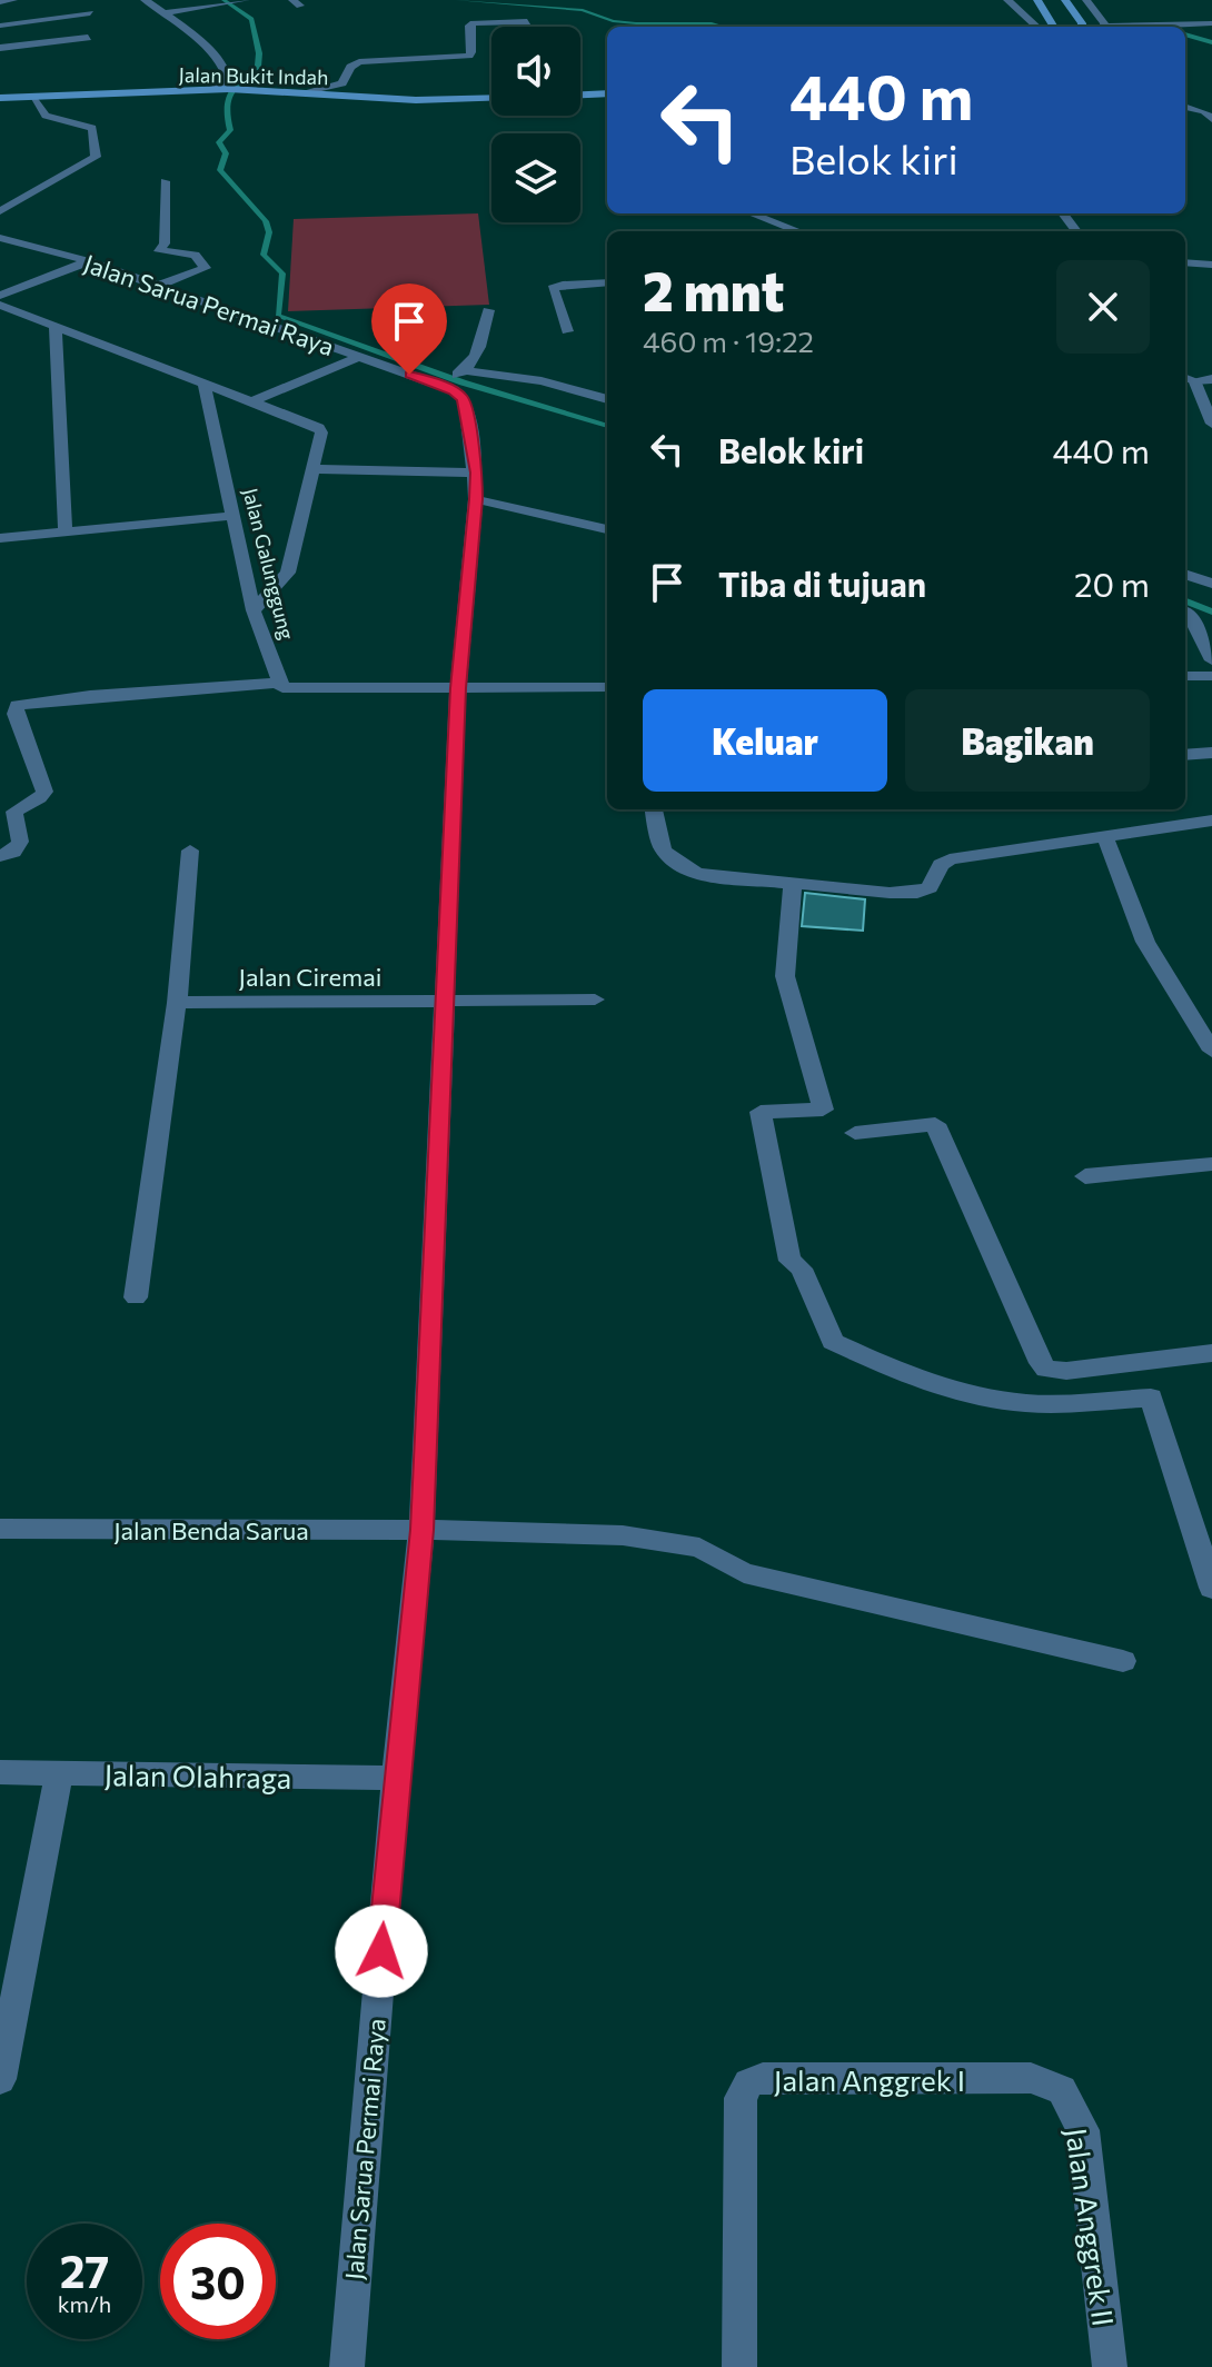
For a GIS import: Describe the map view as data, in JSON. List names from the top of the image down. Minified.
{"streets":{"main road":["Jalan Bukit Indah"],"street":["Jalan Sarua Permai Raya","Jalan Galunggung","Jalan Ciremai","Jalan Benda Sarua","Jalan Olahraga","Jalan Anggrek I","Jalan Anggrek II"]},"crossings":[["Jalan Sarua Permai Raya","Jalan Ciremai"],["Jalan Sarua Permai Raya","Jalan Benda Sarua"],["Jalan Sarua Permai Raya","Jalan Olahraga"],["Jalan Anggrek I","Jalan Anggrek II"]],"page":{"turn":["440 m","Belok kiri"],"heading":["2 mnt","460 m · 19:22"],"list":[{"name":"Belok kiri","value":"440 m"},{"name":"Tiba di tujuan","value":"20 m"}],"buttons":["Keluar","Bagikan"],"speed":"27 km/h","limit":"30"}}
